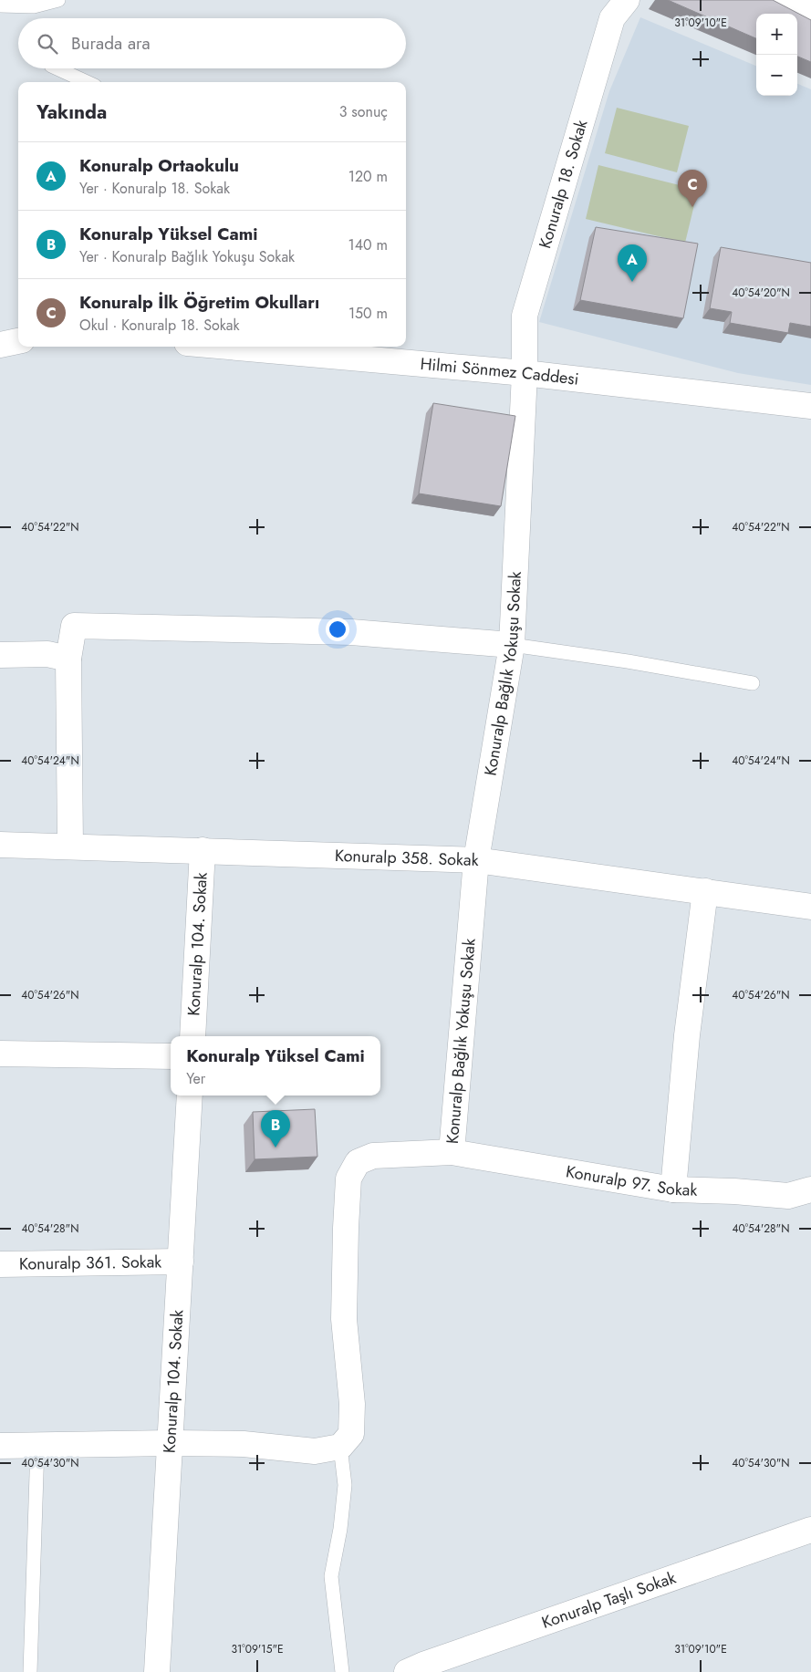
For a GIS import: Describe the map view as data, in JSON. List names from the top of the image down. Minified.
{"streets":{"street":["Konuralp 18. Sokak","Hilmi Sönmez Caddesi","Konuralp Bağlık Yokuşu Sokak","Konuralp 358. Sokak","Konuralp 104. Sokak","Konuralp 97. Sokak","Konuralp 361. Sokak","Konuralp Taşlı Sokak"]},"crossings":[["Konuralp 18. Sokak","Hilmi Sönmez Caddesi"],["Konuralp 18. Sokak","Konuralp Bağlık Yokuşu Sokak"],["Hilmi Sönmez Caddesi","Konuralp Bağlık Yokuşu Sokak"],["Konuralp Bağlık Yokuşu Sokak","Konuralp 358. Sokak"],["Konuralp Bağlık Yokuşu Sokak","Konuralp 97. Sokak"],["Konuralp 358. Sokak","Konuralp 104. Sokak"],["Konuralp 104. Sokak","Konuralp 361. Sokak"]],"page":{"map_buttons":["+","−"],"search":"Burada ara","heading":["Yakında","3 sonuç"],"list":[{"mark":"A","name":"Konuralp Ortaokulu","note":"Yer · Konuralp 18. Sokak","value":"120 m"},{"mark":"B","name":"Konuralp Yüksel Cami","note":"Yer · Konuralp Bağlık Yokuşu Sokak","value":"140 m"},{"mark":"C","name":"Konuralp İlk Öğretim Okulları","note":"Okul · Konuralp 18. Sokak","value":"150 m"}],"pins":["C","A","B"],"popup":["Konuralp Yüksel Cami","Yer"]},"coordinates":["31°09'10\"E","40°54'20\"N","40°54'22\"N","40°54'24\"N","40°54'26\"N","40°54'28\"N","40°54'30\"N","31°09'15\"E"]}
